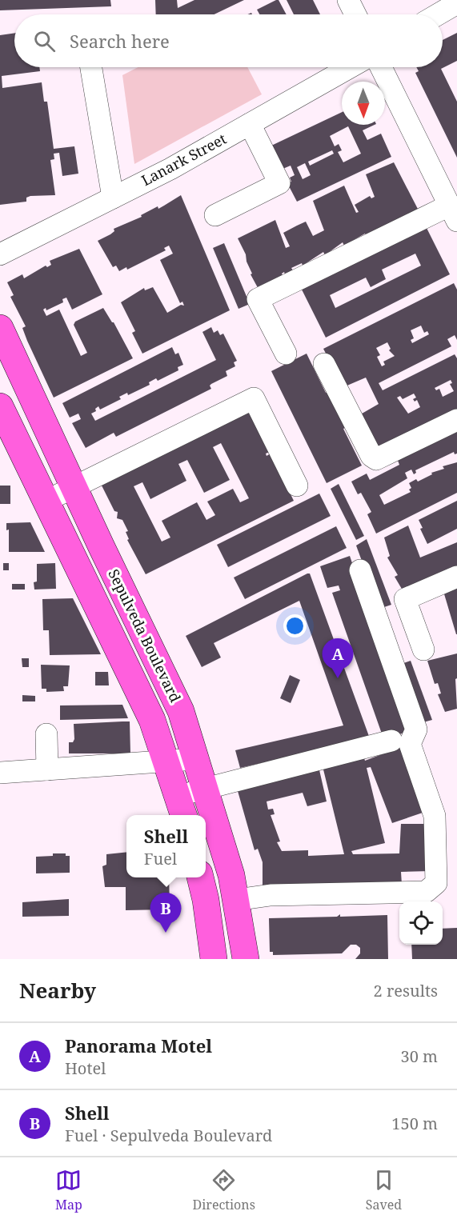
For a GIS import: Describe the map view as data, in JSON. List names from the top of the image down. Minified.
{"streets":{"main road":["Sepulveda Boulevard"],"street":["Lanark Street"]},"north":"bottom","page":{"search":"Search here","pins":["A","B"],"popup":["Shell","Fuel"],"heading":["Nearby","2 results"],"list":[{"mark":"A","name":"Panorama Motel","note":"Hotel","value":"30 m"},{"mark":"B","name":"Shell","note":"Fuel · Sepulveda Boulevard","value":"150 m"}],"nav":["Map","Directions","Saved"]}}
